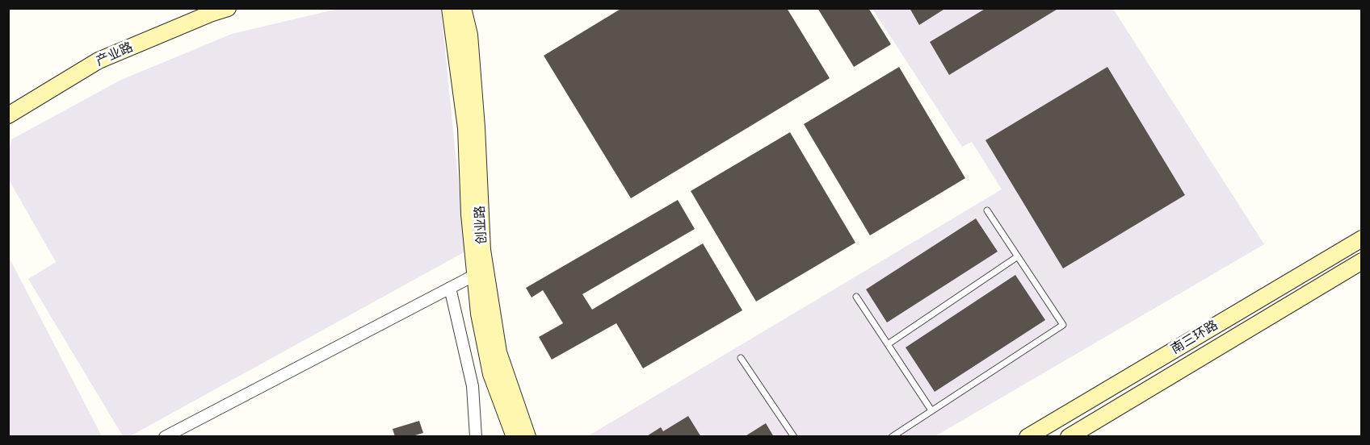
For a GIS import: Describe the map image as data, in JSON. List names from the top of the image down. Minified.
{"streets":{"street":["产业路","创业路","南三环路"]}}
